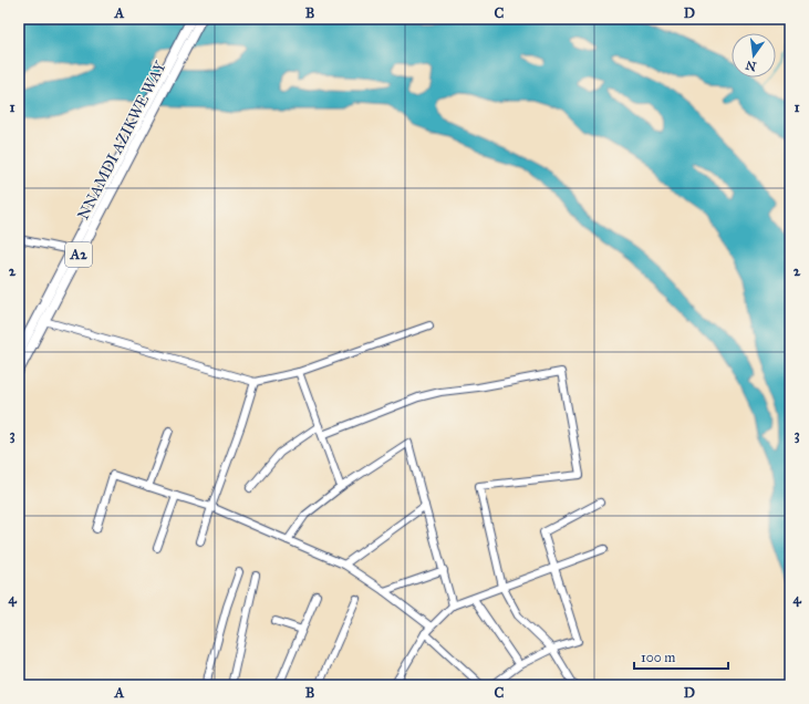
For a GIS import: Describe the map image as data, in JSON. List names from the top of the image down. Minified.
{"streets":{"highway":["NNAMDI AZIKWE WAY","A2"]},"scale_bar":"100 m","north":"bottom","grid":{"columns":["A","B","C","D"],"rows":["1","2","3","4"]}}
